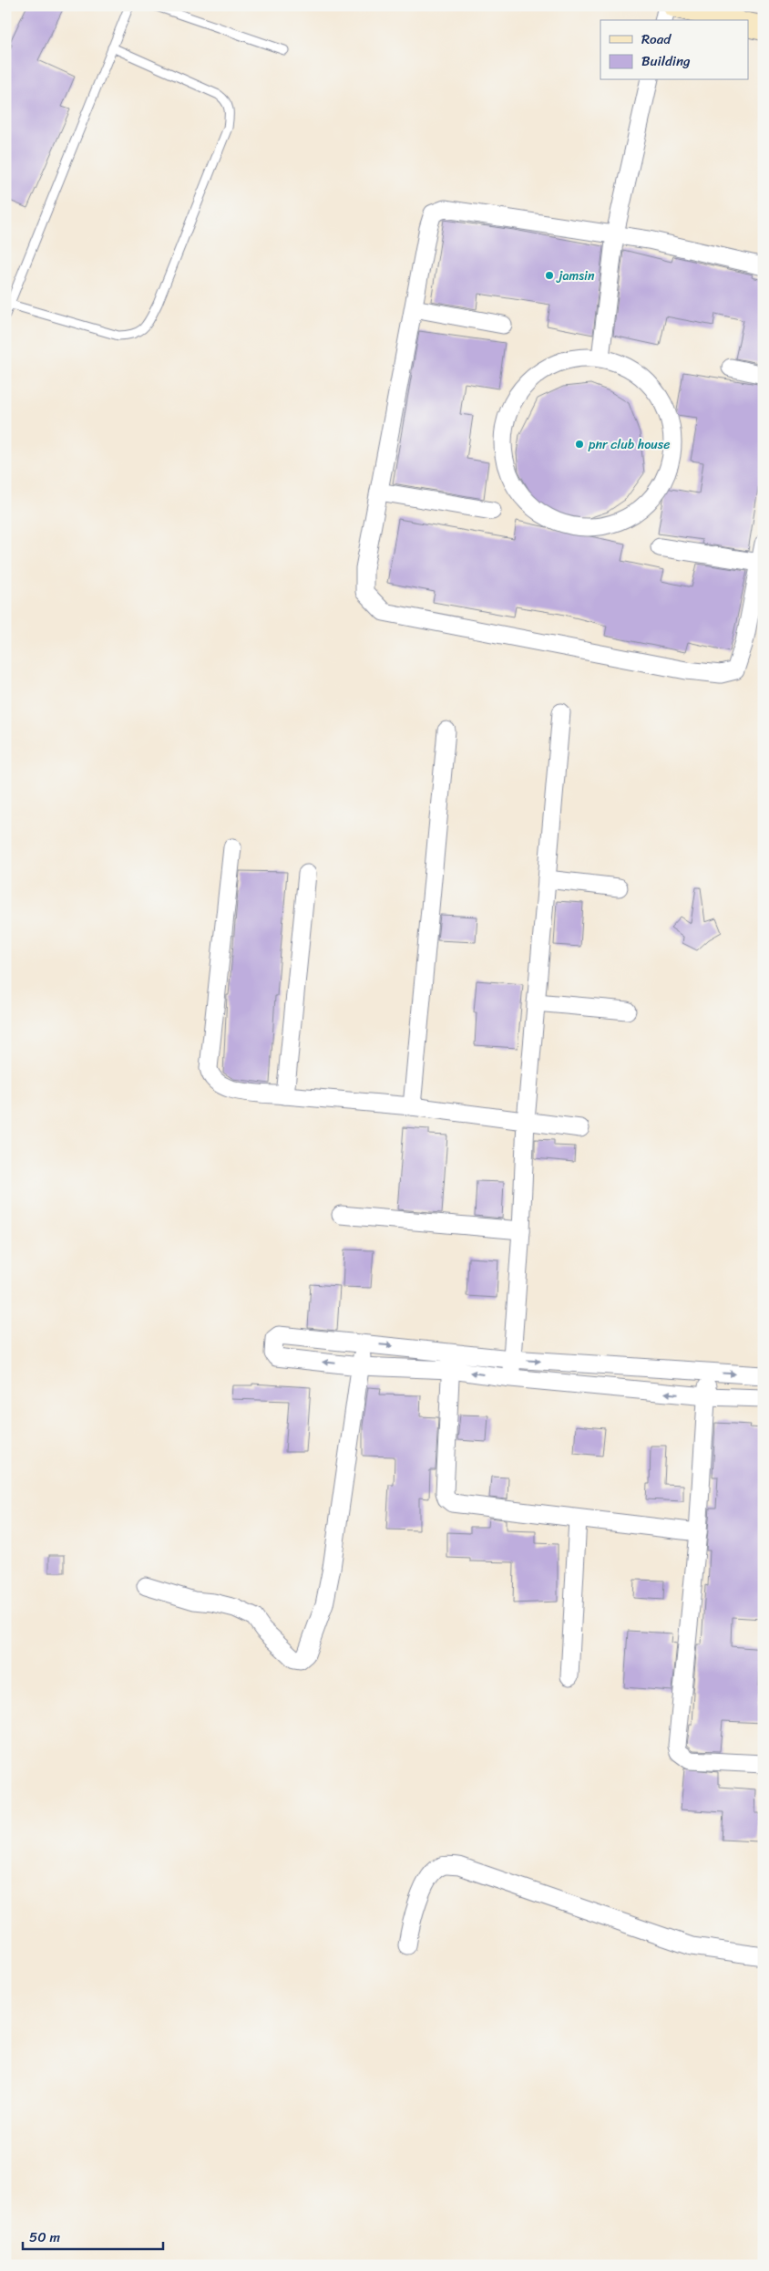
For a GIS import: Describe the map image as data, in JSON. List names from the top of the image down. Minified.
{"places":["jamsin","pnr club house"],"legend":["Road","Building"],"scale_bar":"50 m"}
